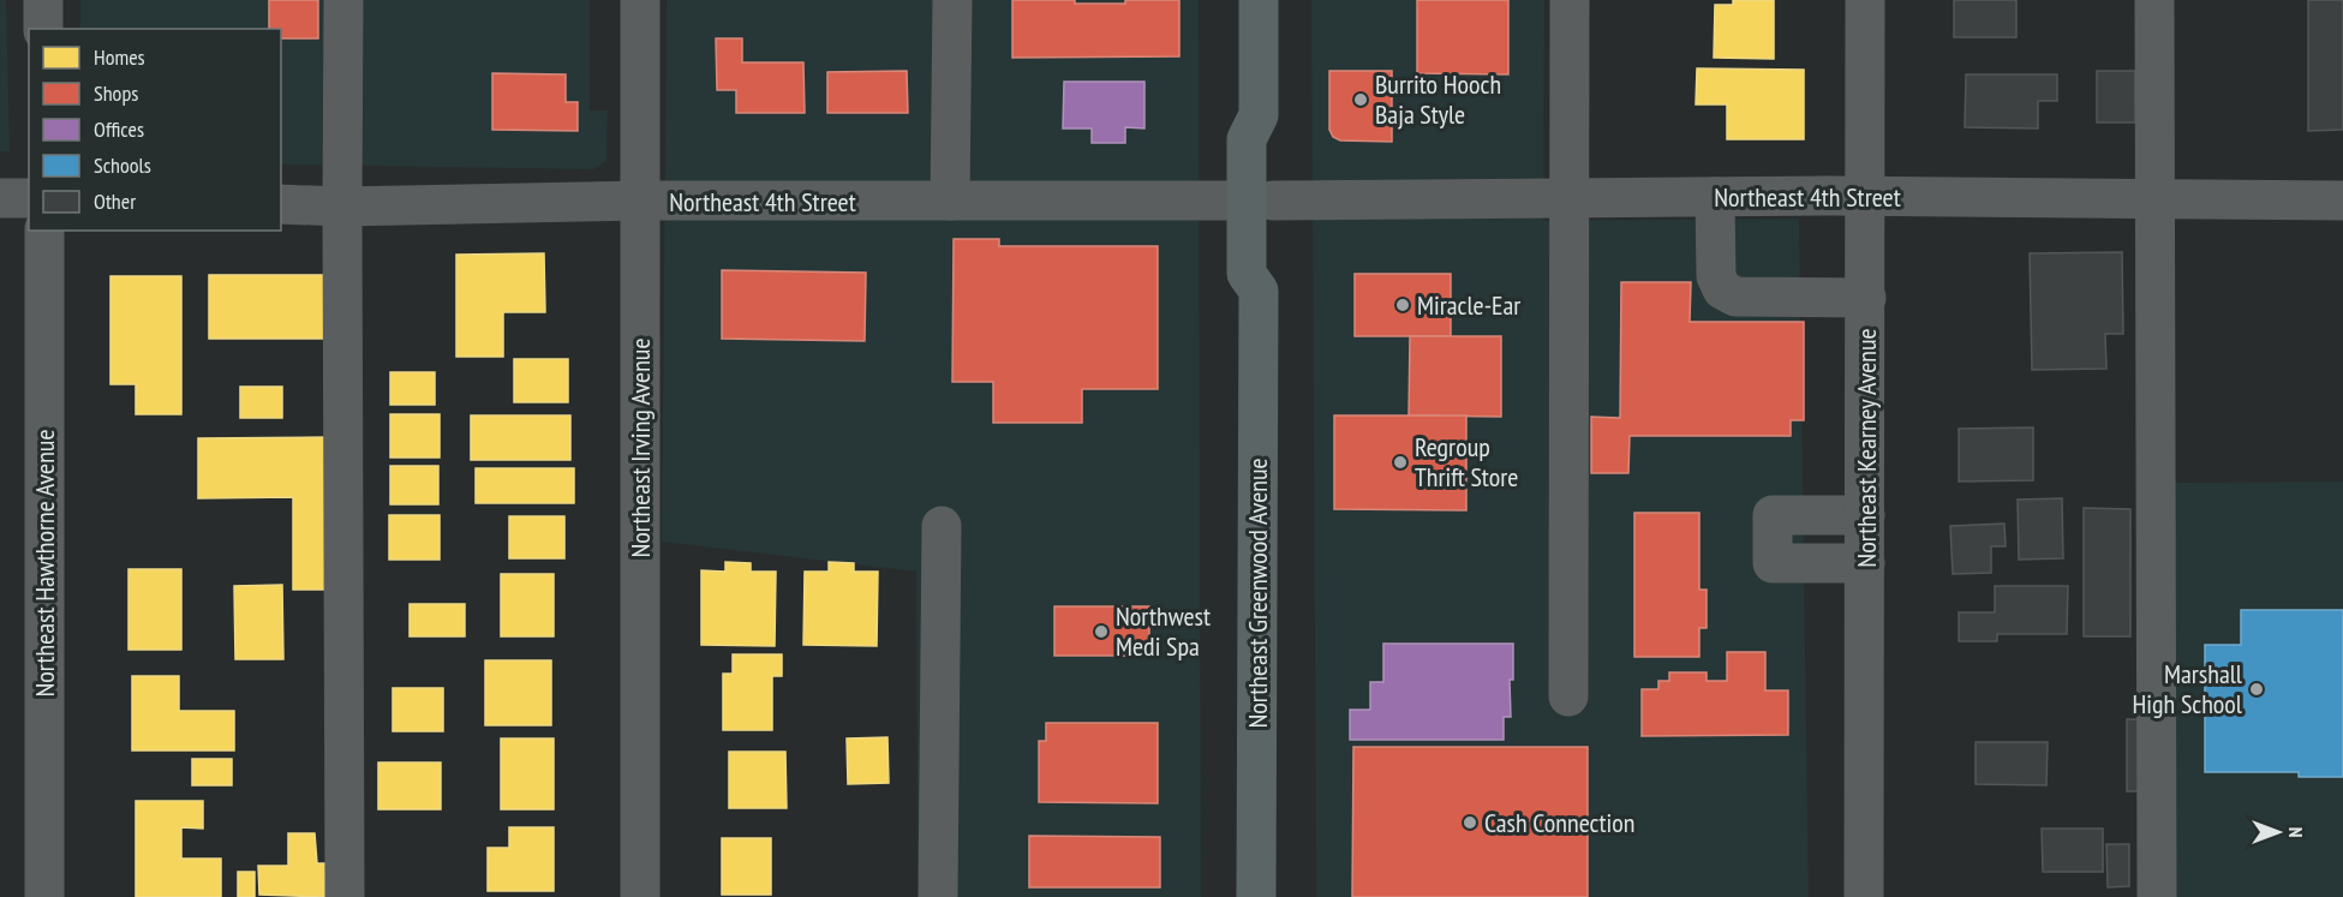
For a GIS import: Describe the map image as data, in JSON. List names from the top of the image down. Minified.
{"streets":{"main road":["Northeast Greenwood Avenue"],"street":["Northeast 4th Street","Northeast Irving Avenue","Northeast Kearney Avenue","Northeast Hawthorne Avenue"]},"crossings":[["Northeast 4th Street","Northeast Irving Avenue"],["Northeast 4th Street","Northeast Kearney Avenue"],["Northeast 4th Street","Northeast Greenwood Avenue"]],"places":["Burrito Hooch Baja Style","Miracle-Ear","Regroup Thrift Store","Northwest Medi Spa","Marshall High School","Cash Connection"],"legend":["Homes","Shops","Offices","Schools","Other"],"north":"right"}
